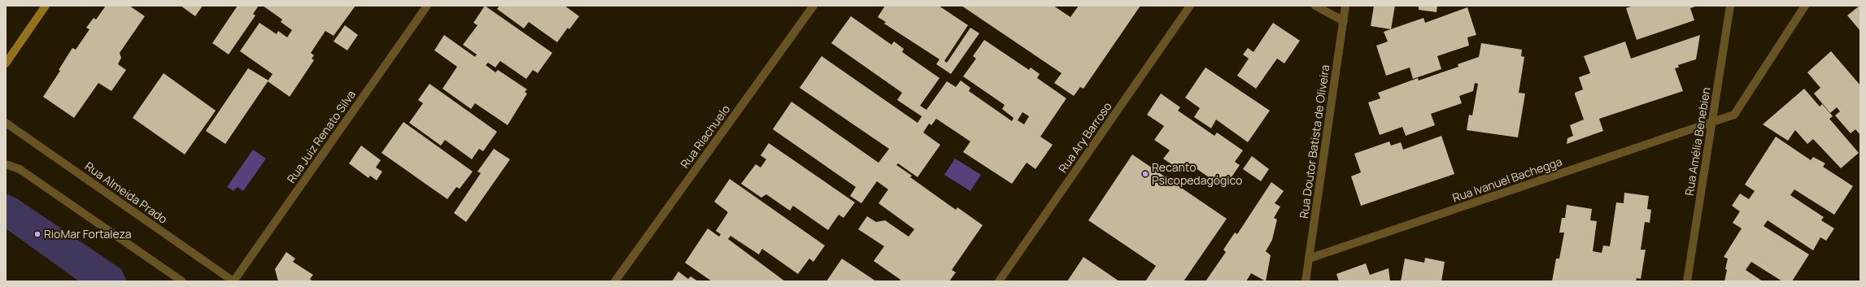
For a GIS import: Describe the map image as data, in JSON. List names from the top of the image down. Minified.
{"streets":{"street":["Rua Juiz Renato Silva","Rua Riachuelo","Rua Ary Barroso","Rua Doutor Batista de Oliveira","Rua Amélia Benebien","Rua Ivanuel Bachegga","Rua Almeida Prado"]},"crossings":[["Rua Juiz Renato Silva","Rua Almeida Prado"],["Rua Doutor Batista de Oliveira","Rua Ivanuel Bachegga"],["Rua Amélia Benebien","Rua Ivanuel Bachegga"]],"places":["Recanto Psicopedagógico","RioMar Fortaleza"]}
